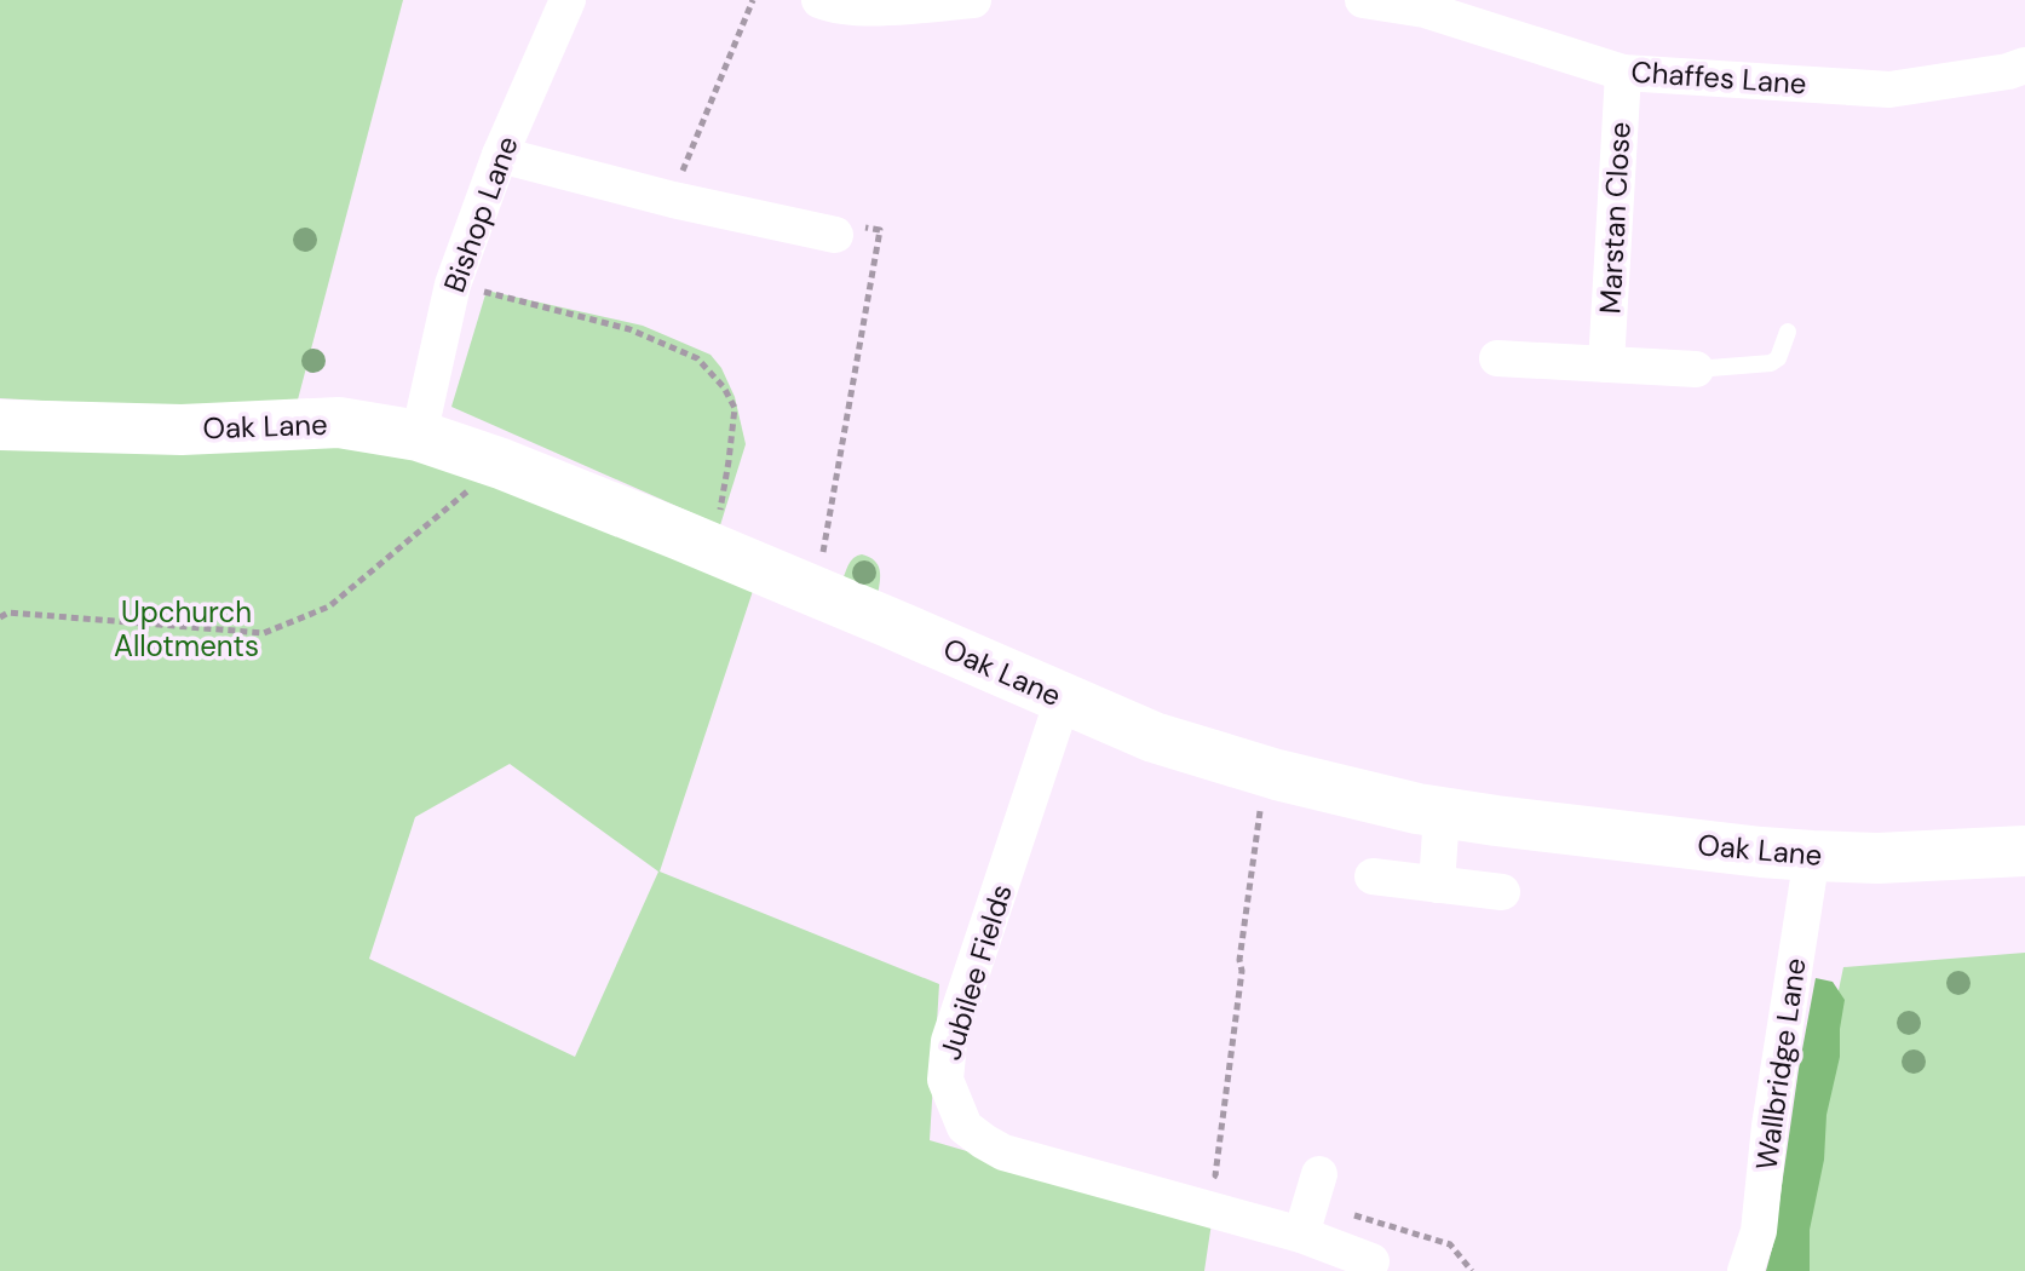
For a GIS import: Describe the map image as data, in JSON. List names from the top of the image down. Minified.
{"streets":{"street":["Chaffes Lane","Bishop Lane","Marstan Close","Oak Lane","Jubilee Fields","Wallbridge Lane"]},"crossings":[["Chaffes Lane","Marstan Close"],["Bishop Lane","Oak Lane"],["Oak Lane","Jubilee Fields"],["Oak Lane","Wallbridge Lane"]],"parks":["Upchurch Allotments"]}
